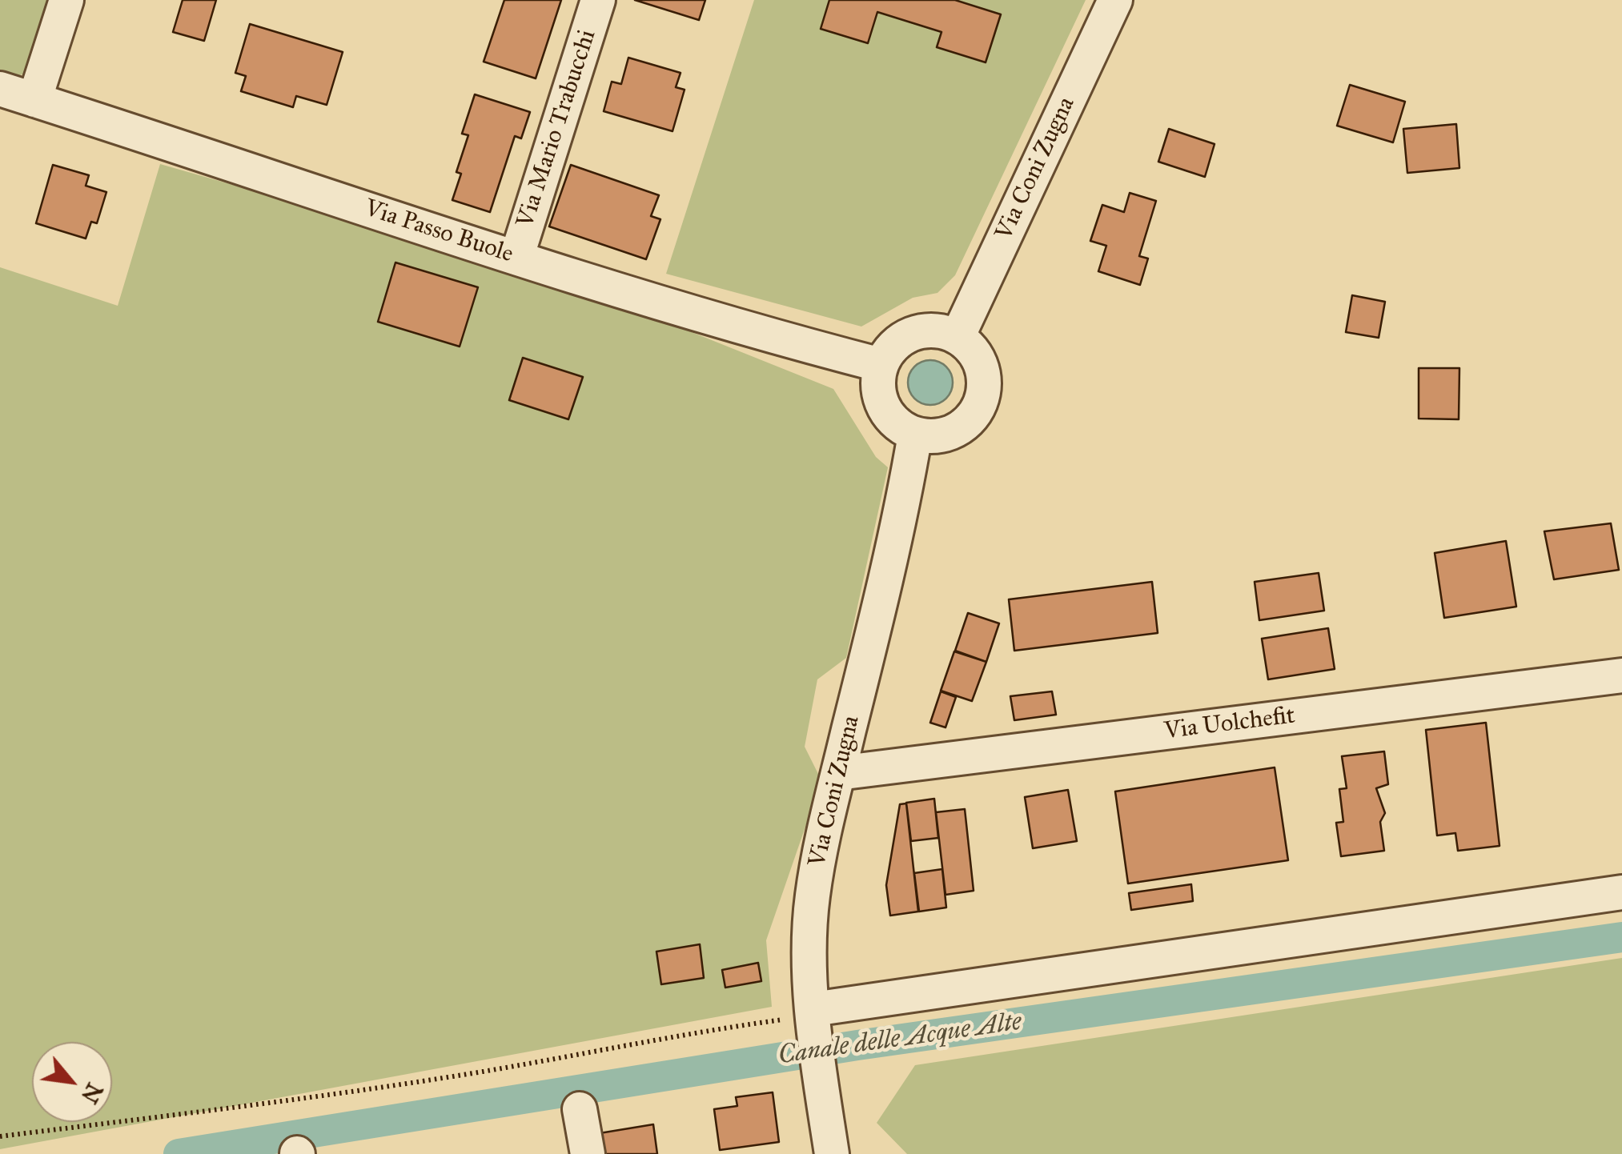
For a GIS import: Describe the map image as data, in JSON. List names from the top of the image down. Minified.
{"streets":{"street":["Via Mario Trabucchi","Via Coni Zugna","Via Passo Buole","Via Uolchefit"]},"crossings":[["Via Mario Trabucchi","Via Passo Buole"],["Via Coni Zugna","Via Passo Buole"],["Via Coni Zugna","Via Uolchefit"]],"water":["Canale delle Acque Alte"],"north":"bottom right"}
